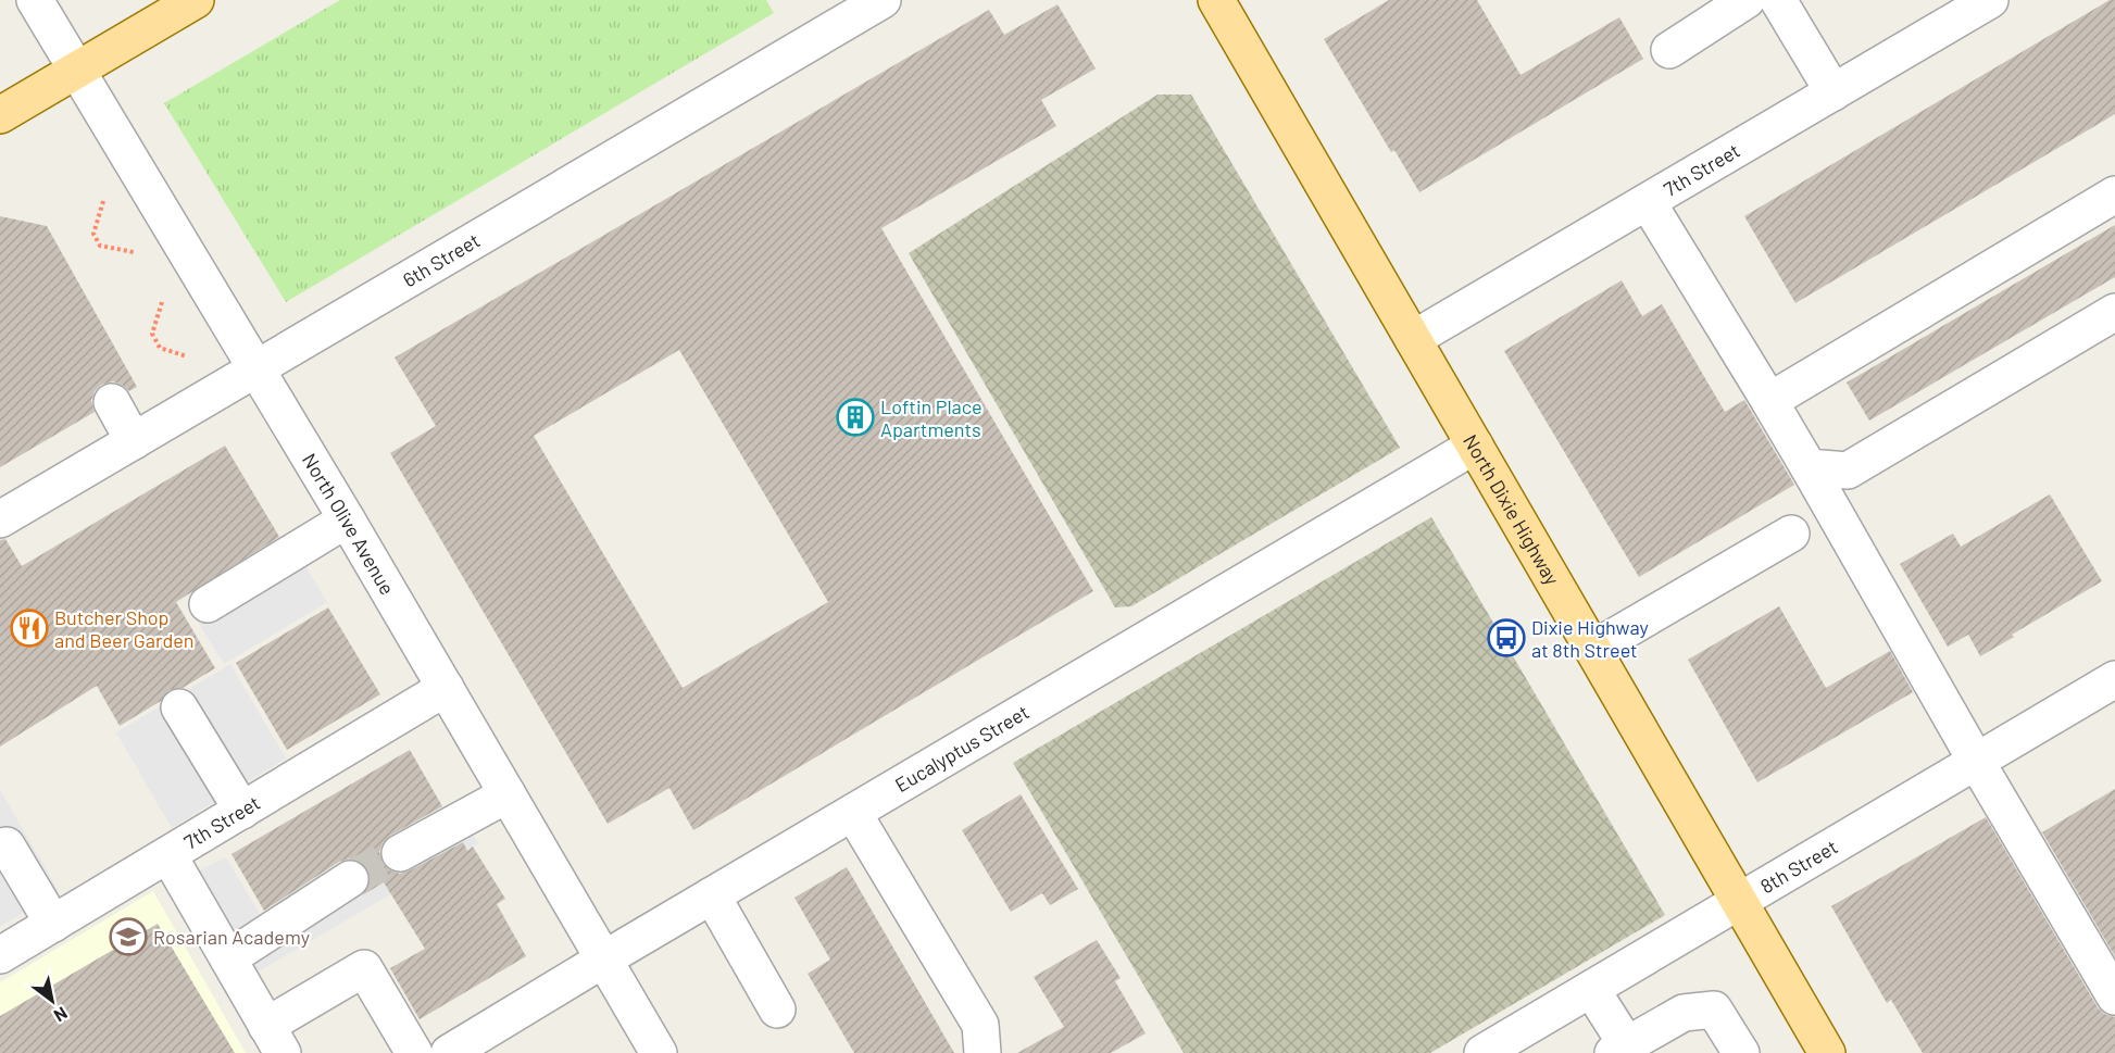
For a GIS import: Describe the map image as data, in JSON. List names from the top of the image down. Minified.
{"streets":{"main road":["North Dixie Highway"],"street":["7th Street","6th Street","North Olive Avenue","Eucalyptus Street","8th Street"]},"crossings":[["7th Street","North Dixie Highway"],["7th Street","North Olive Avenue"],["6th Street","North Olive Avenue"],["North Dixie Highway","Eucalyptus Street"],["North Dixie Highway","8th Street"],["North Olive Avenue","Eucalyptus Street"]],"places":{"building":["Loftin Place Apartments"],"restaurant":["Butcher Shop and Beer Garden"],"bus stop":["Dixie Highway at 8th Street"],"school or university":["Rosarian Academy"]},"north":"bottom right"}
